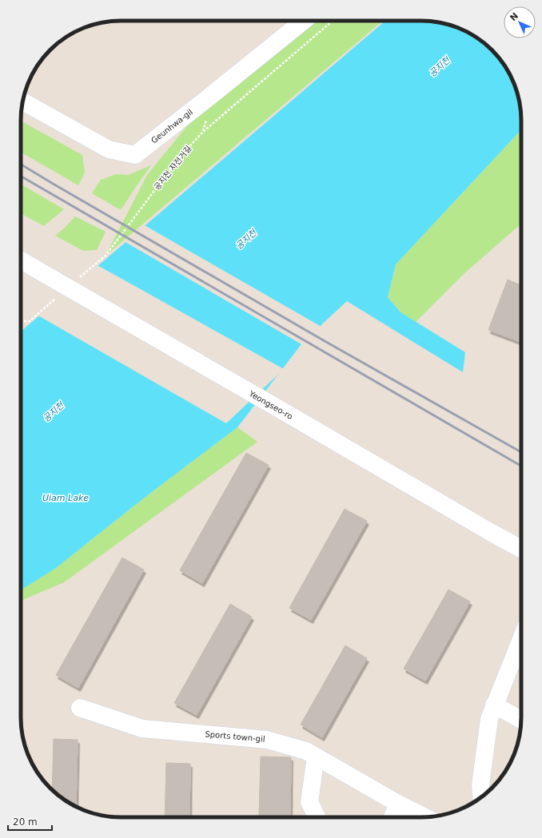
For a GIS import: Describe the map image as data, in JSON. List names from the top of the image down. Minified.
{"streets":{"street":["Geunhwa-gil","Yeongseo-ro","Sports town-gil"],"path":["공지천 자전거길"]},"water":["공지천","Uiam Lake"],"scale_bar":"20 m","north":"top left"}
